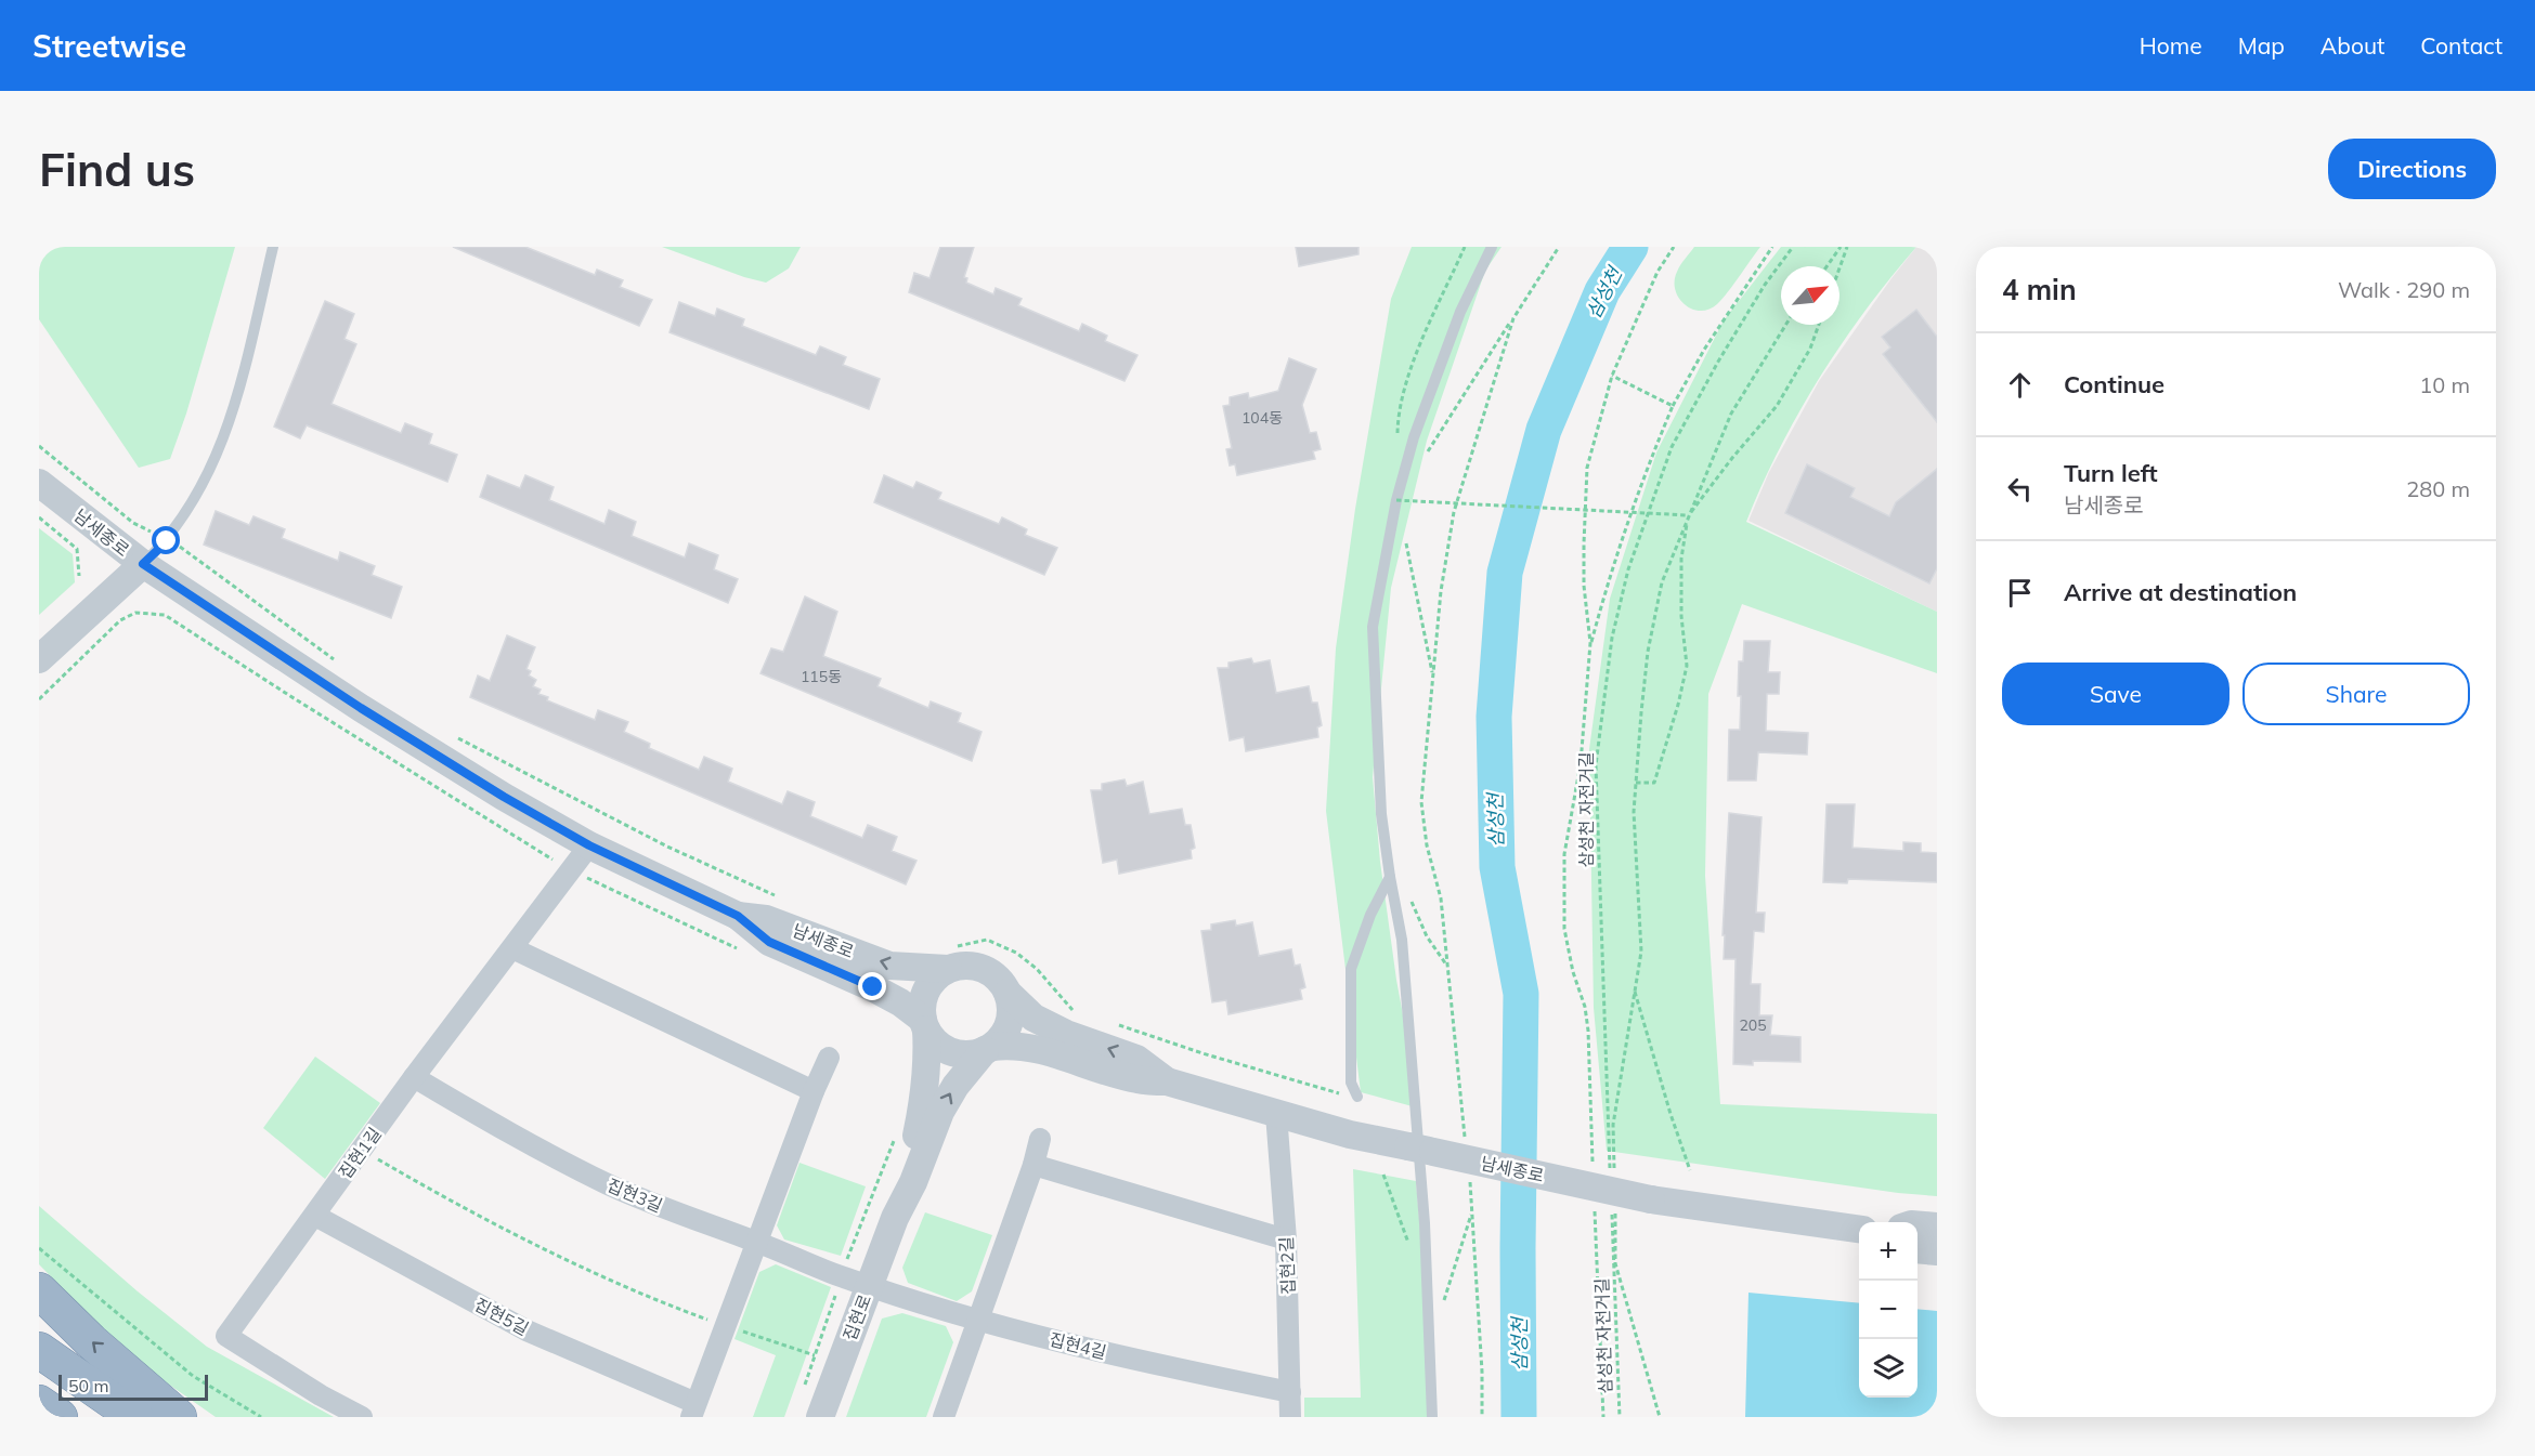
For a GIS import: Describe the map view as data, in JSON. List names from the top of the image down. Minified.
{"streets":{"street":["남세종로","집현1길","집현3길","집현2길","집현5길","집현로","집현4길"],"path":["삼성천 자전거길"]},"crossings":[["남세종로","집현1길"],["남세종로","집현2길"],["남세종로","집현로"],["집현1길","집현3길"],["집현1길","집현5길"],["집현3길","집현로"],["집현3길","집현4길"],["집현2길","집현4길"],["집현로","집현4길"]],"water":["삼성천"],"house_numbers":["104동","115동","205"],"scale_bar":"50 m","north":"top right","page":{"header":"Streetwise","nav":["Home","Map","About","Contact"],"buttons":["Directions",["Save","Share"]],"title":"Find us","heading":["4 min","Walk · 290 m"],"list":[["Continue","10 m"],["Turn left","남세종로","280 m"],"Arrive at destination"],"map_buttons":["+","−"],"scale":"50 m"}}
